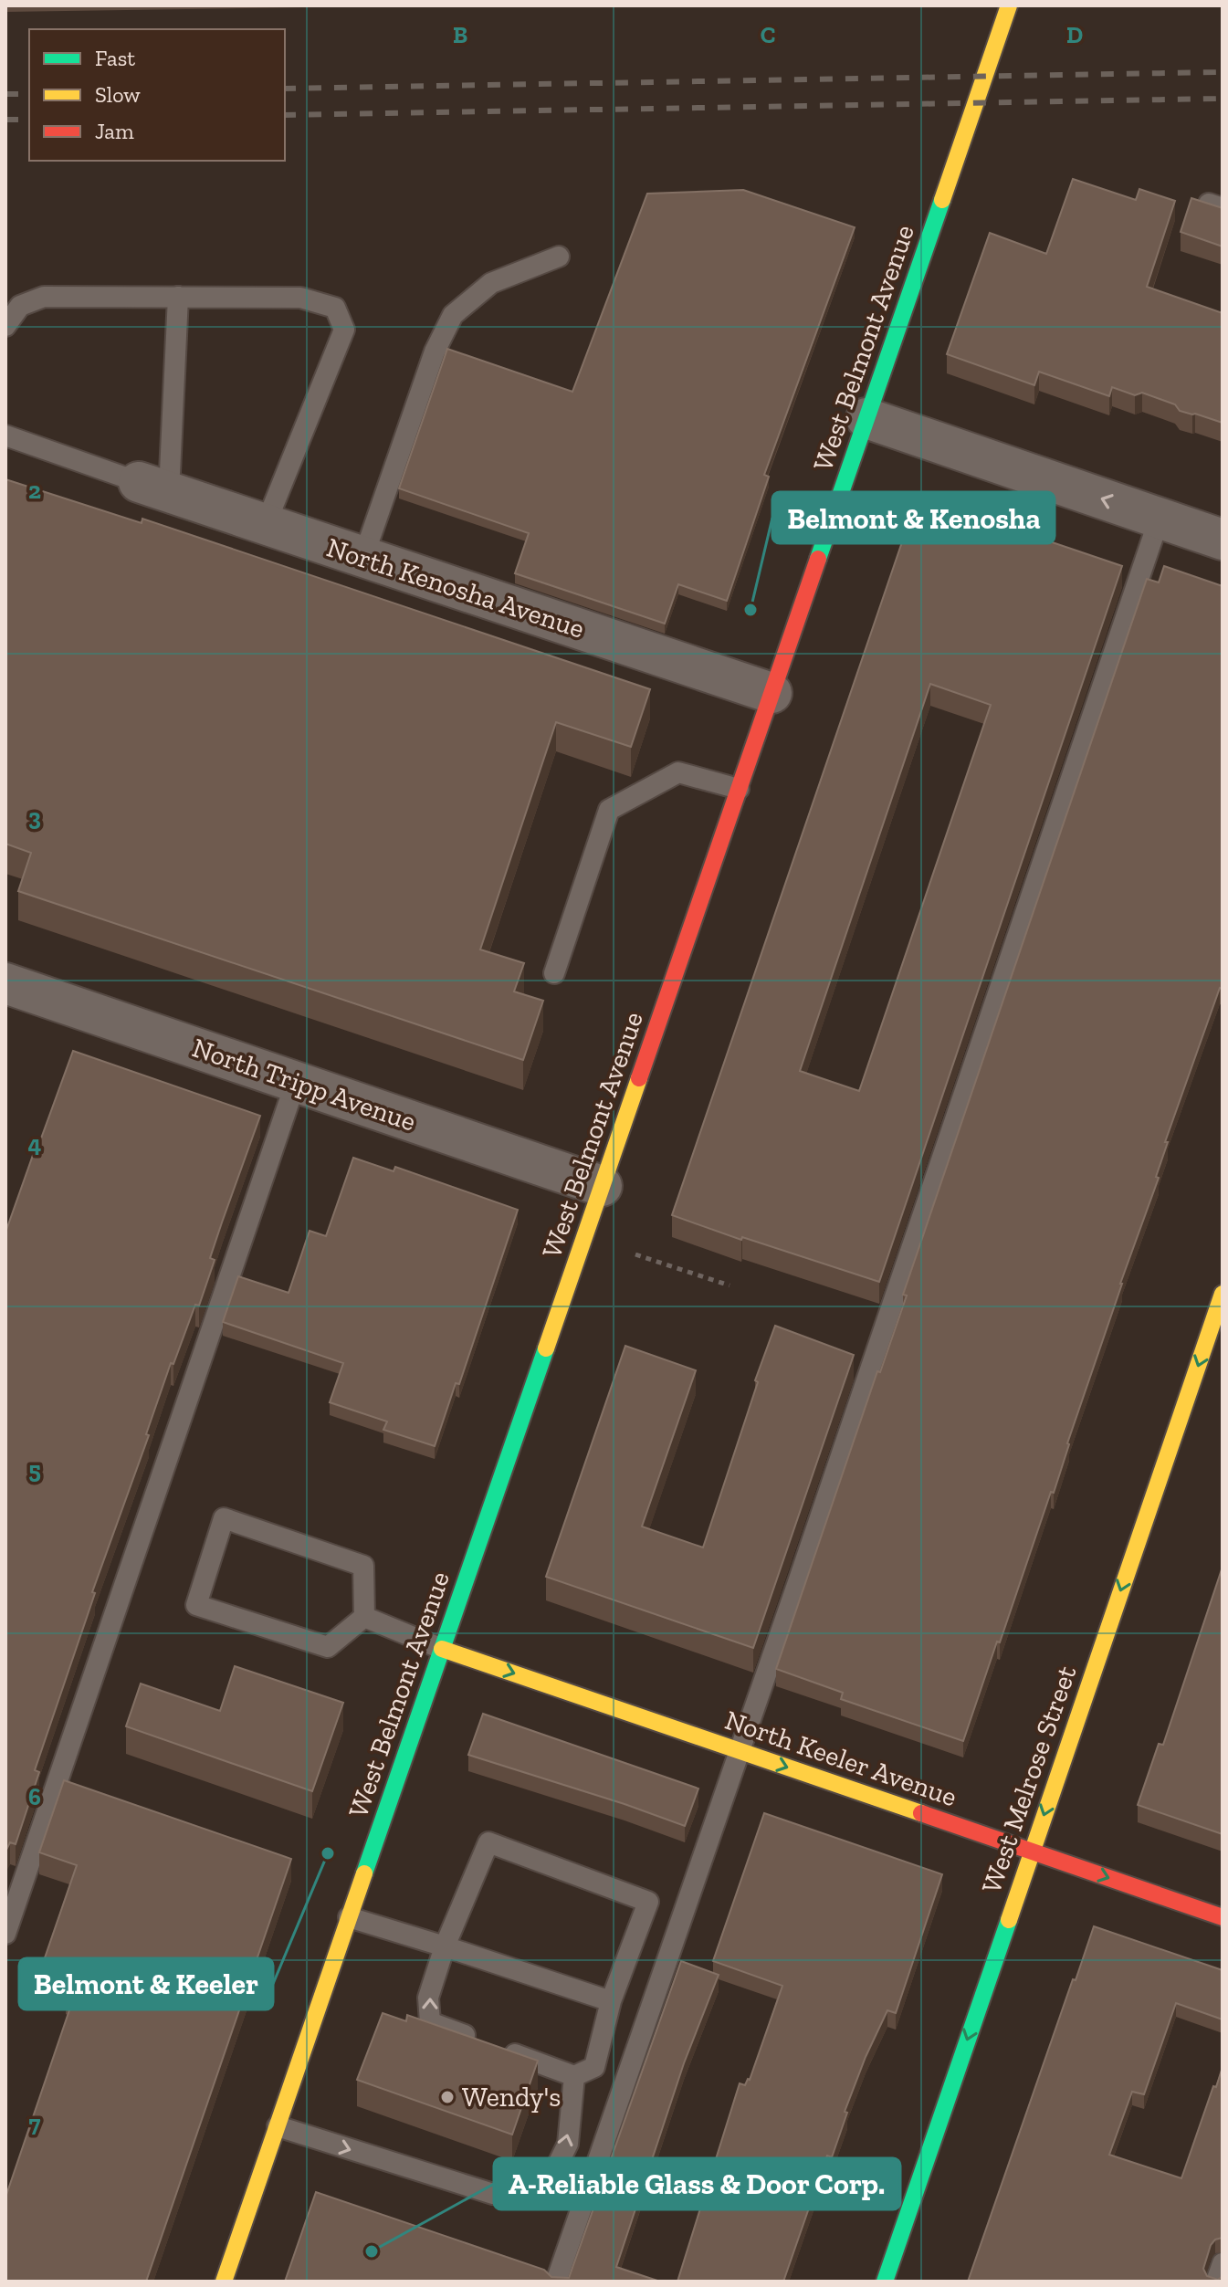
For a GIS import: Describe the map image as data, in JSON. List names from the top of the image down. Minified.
{"streets":{"main road":["West Belmont Avenue","North Keeler Avenue","West Melrose Street"],"street":["North Kenosha Avenue","North Tripp Avenue"]},"crossings":[["West Belmont Avenue","North Kenosha Avenue"],["West Belmont Avenue","North Tripp Avenue"],["West Belmont Avenue","North Keeler Avenue"],["North Keeler Avenue","West Melrose Street"]],"one_way":["North Keeler Avenue","West Melrose Street"],"places":["Belmont & Kenosha","Belmont & Keeler","Wendy's","A-Reliable Glass & Door Corp."],"legend":["Fast","Slow","Jam"],"grid":{"columns":["B","C","D"],"rows":["2","3","4","5","6","7"]}}
